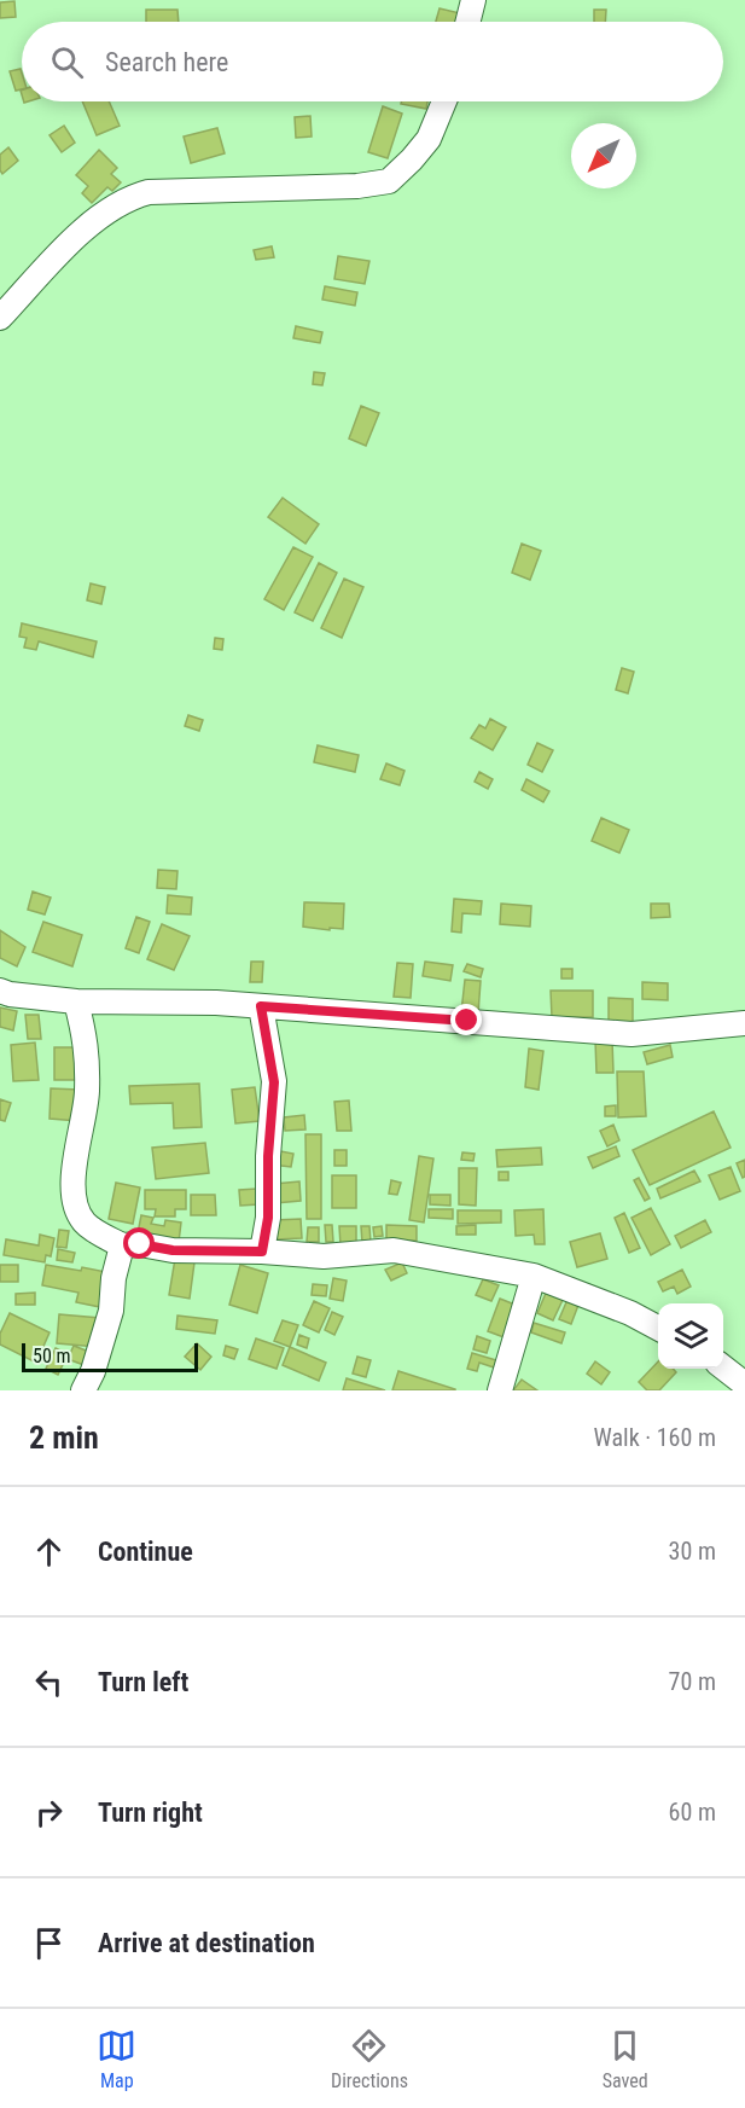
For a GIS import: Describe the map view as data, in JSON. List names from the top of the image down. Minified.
{"scale_bar":"50 m","north":"bottom left","page":{"search":"Search here","scale":"50 m","heading":["2 min","Walk · 160 m"],"list":[["Continue","30 m"],["Turn left","70 m"],["Turn right","60 m"],"Arrive at destination"],"nav":["Map","Directions","Saved"]}}
